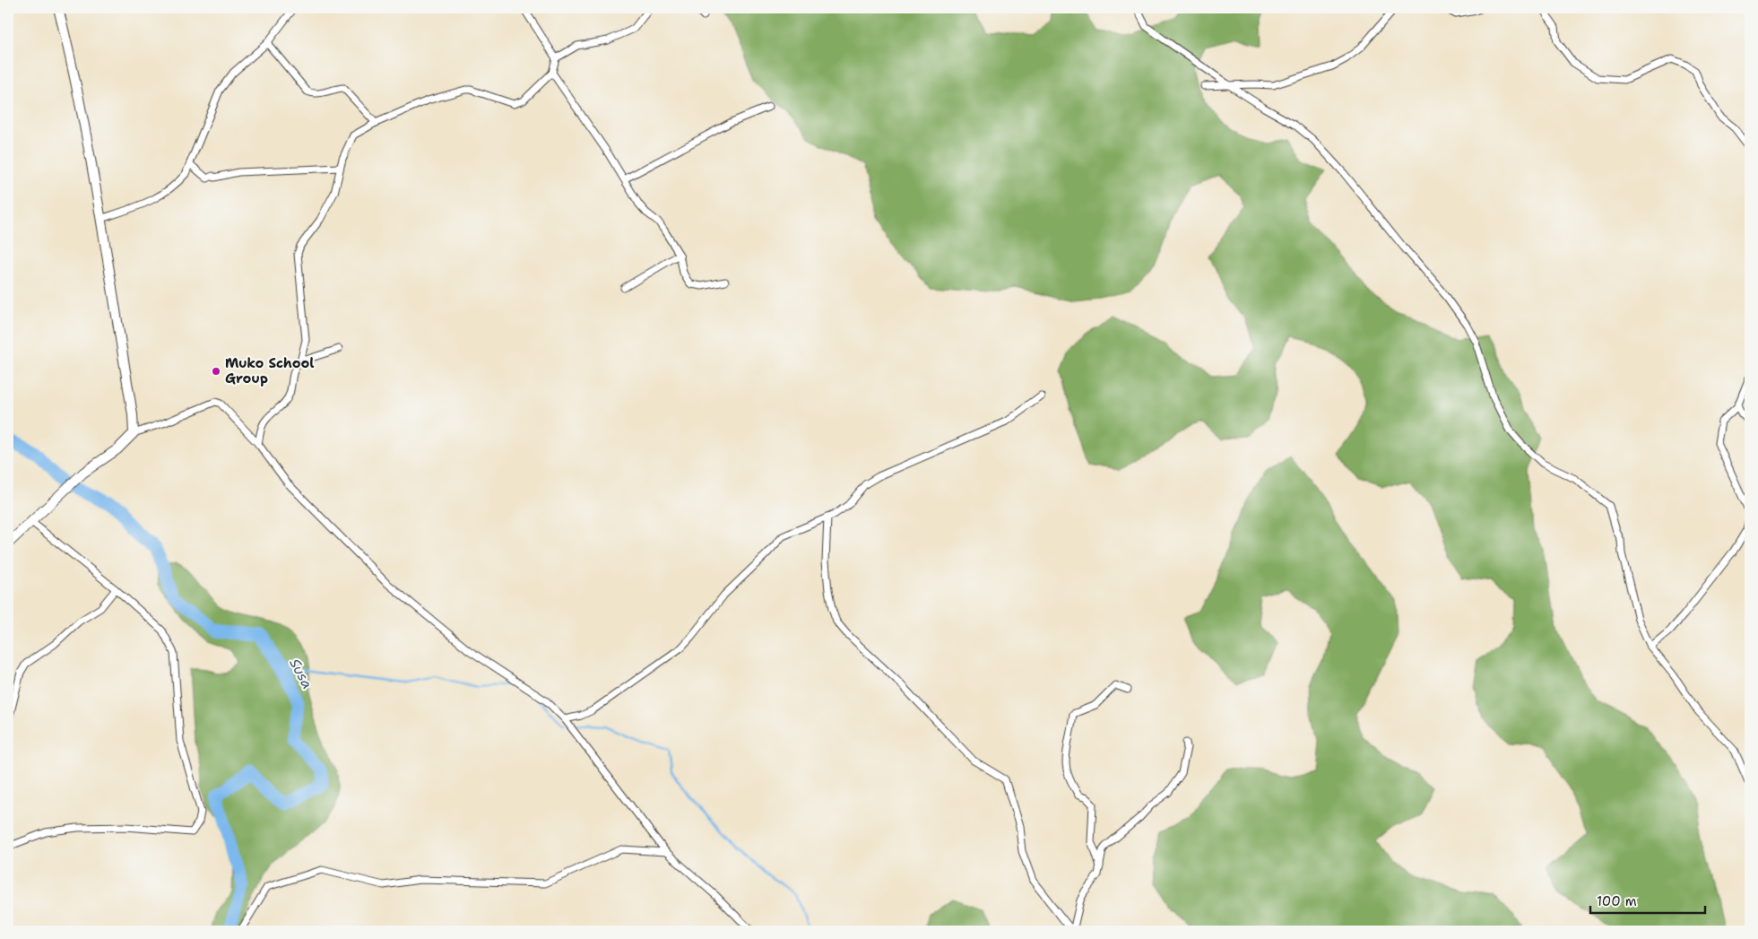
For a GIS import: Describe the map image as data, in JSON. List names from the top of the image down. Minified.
{"water":["Susa"],"places":["Muko School Group"],"scale_bar":"100 m"}
